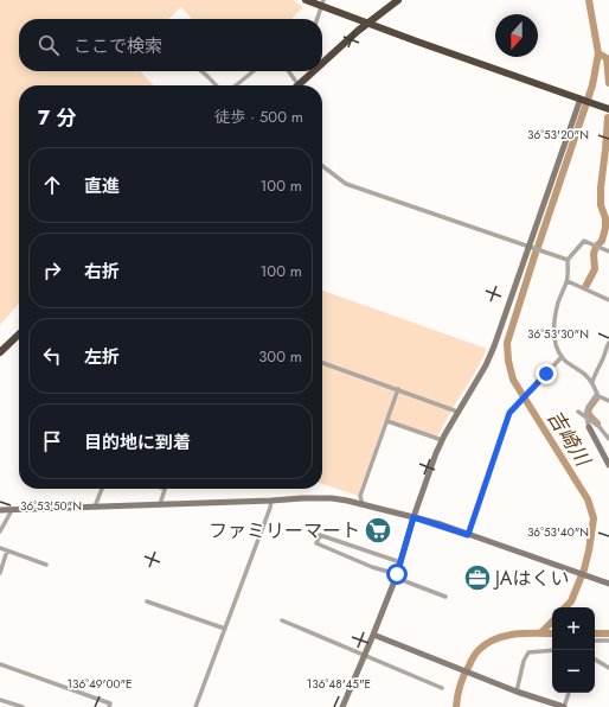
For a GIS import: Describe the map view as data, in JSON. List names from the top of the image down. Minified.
{"water":["吉崎川"],"places":{"supermarket":["ファミリーマート"],"office":["JAはくい"]},"north":"bottom","page":{"search":"ここで検索","heading":["7 分","徒歩 · 500 m"],"list":[["直進","100 m"],["右折","100 m"],["左折","300 m"],"目的地に到着"],"map_buttons":["+","−"]},"coordinates":["36°53'20\"N","36°53'30\"N","36°53'50\"N","36°53'40\"N","136°49'00\"E","136°48'45\"E"]}
